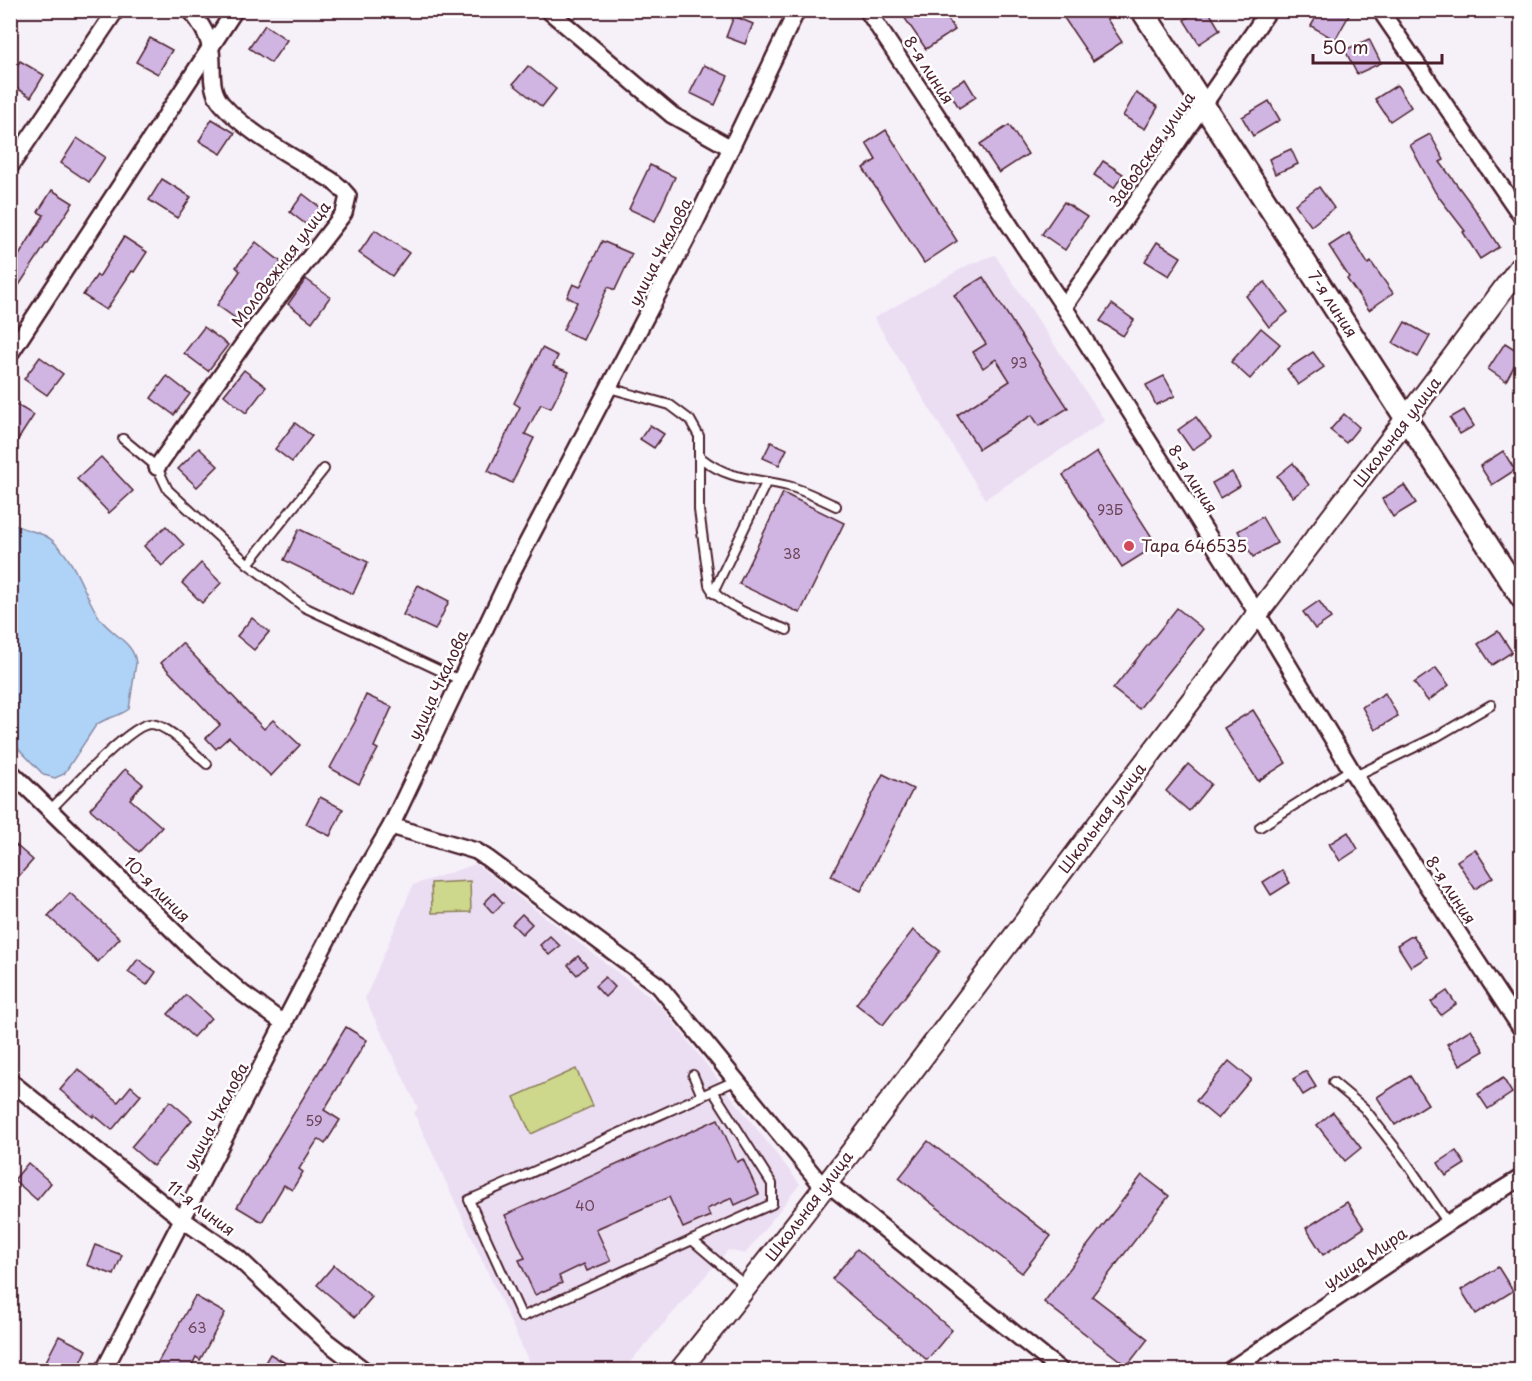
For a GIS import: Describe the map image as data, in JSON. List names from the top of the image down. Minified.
{"streets":{"main road":["7-я линия"],"street":["8-я линия","Заводская улица","улица Чкалова","Молодежная улица","Школьная улица","10-я линия","11-я линия","улица Мира"]},"crossings":[["8-я линия","Заводская улица"],["8-я линия","Школьная улица"],["Заводская улица","7-я линия"],["улица Чкалова","10-я линия"],["улица Чкалова","11-я линия"],["7-я линия","Школьная улица"]],"places":["Тара 646535"],"house_numbers":["93","93Б","38","59","40","63"],"scale_bar":"50 m"}
